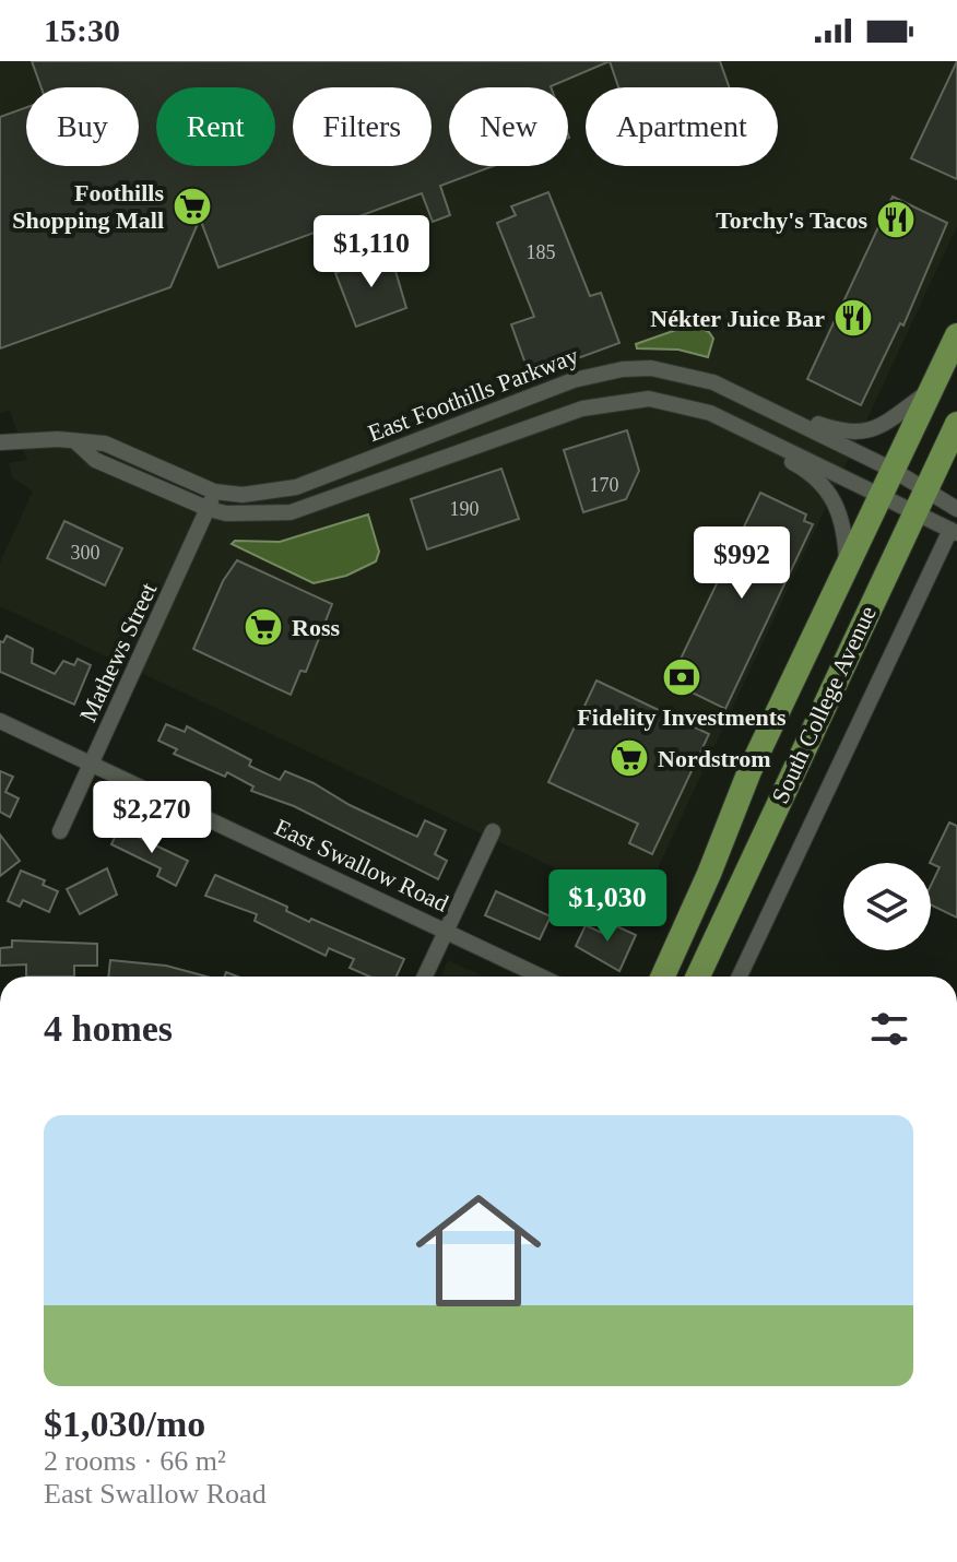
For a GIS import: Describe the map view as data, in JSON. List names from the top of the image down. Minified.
{"streets":{"highway":["South College Avenue"],"street":["East Foothills Parkway","Mathews Street","East Swallow Road"]},"crossings":[["East Foothills Parkway","Mathews Street"],["East Foothills Parkway","South College Avenue"],["Mathews Street","East Swallow Road"]],"places":{"supermarket":["Foothills Shopping Mall","Ross","Nordstrom"],"restaurant":["Torchy's Tacos","Nékter Juice Bar"],"bank":["Fidelity Investments"]},"house_numbers":["185","170","190","300"],"page":{"status":"15:30","chip":["Buy","Rent","Filters","New","Apartment"],"price":["$1,110","$992","$2,270","$1,030"],"heading":"4 homes","list":[{"name":"$1,030/mo","note":"2 rooms · 66 m² · East Swallow Road"}]}}
